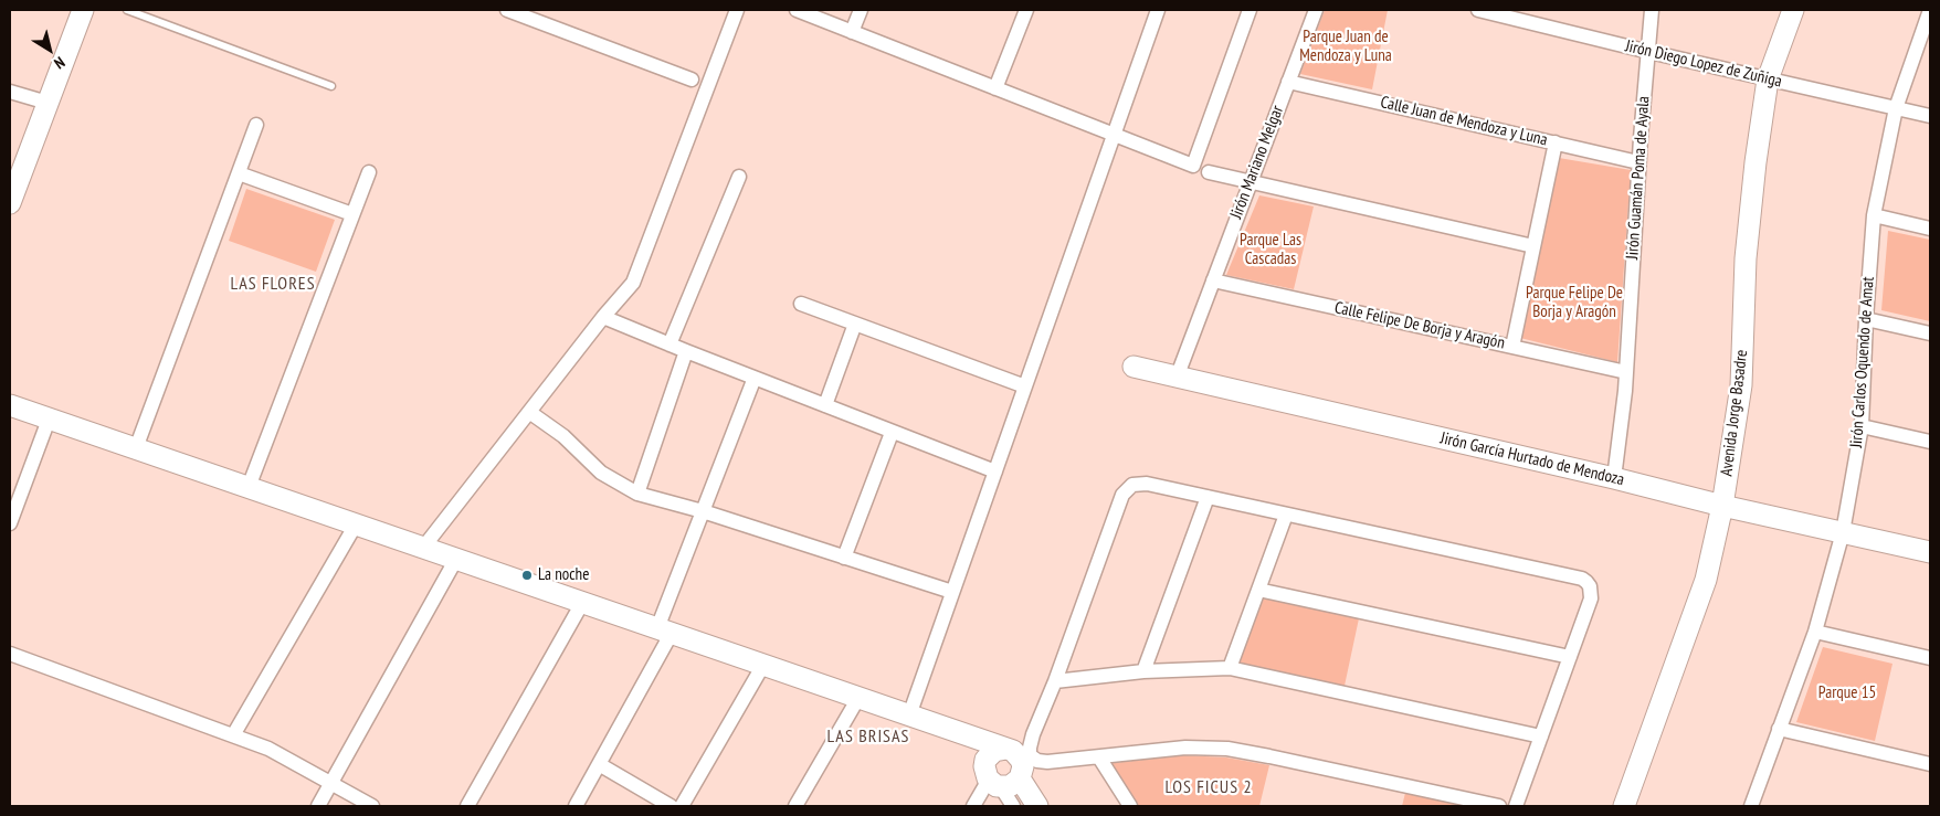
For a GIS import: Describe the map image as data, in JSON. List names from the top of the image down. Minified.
{"streets":{"street":["Jirón Diego Lopez de Zuñiga","Calle Juan de Mendoza y Luna","Jirón Mariano Melgar","Jirón Guamán Poma de Ayala","Calle Felipe De Borja y Aragón","Jirón Carlos Oquendo de Amat","Avenida Jorge Basadre","Jirón García Hurtado de Mendoza"]},"crossings":[["Jirón Diego Lopez de Zuñiga","Jirón Guamán Poma de Ayala"],["Jirón Diego Lopez de Zuñiga","Jirón Carlos Oquendo de Amat"],["Jirón Diego Lopez de Zuñiga","Avenida Jorge Basadre"],["Calle Juan de Mendoza y Luna","Jirón Mariano Melgar"],["Calle Juan de Mendoza y Luna","Jirón Guamán Poma de Ayala"],["Jirón Mariano Melgar","Calle Felipe De Borja y Aragón"],["Jirón Mariano Melgar","Jirón García Hurtado de Mendoza"],["Jirón Guamán Poma de Ayala","Calle Felipe De Borja y Aragón"],["Jirón Guamán Poma de Ayala","Jirón García Hurtado de Mendoza"],["Jirón Carlos Oquendo de Amat","Jirón García Hurtado de Mendoza"],["Avenida Jorge Basadre","Jirón García Hurtado de Mendoza"]],"districts":["LAS FLORES","LAS BRISAS","LOS FICUS 2"],"parks":["Parque Juan de Mendoza y Luna","Parque Las Cascadas","Parque Felipe De Borja y Aragón","Parque 15"],"places":["La noche"],"north":"bottom right"}
